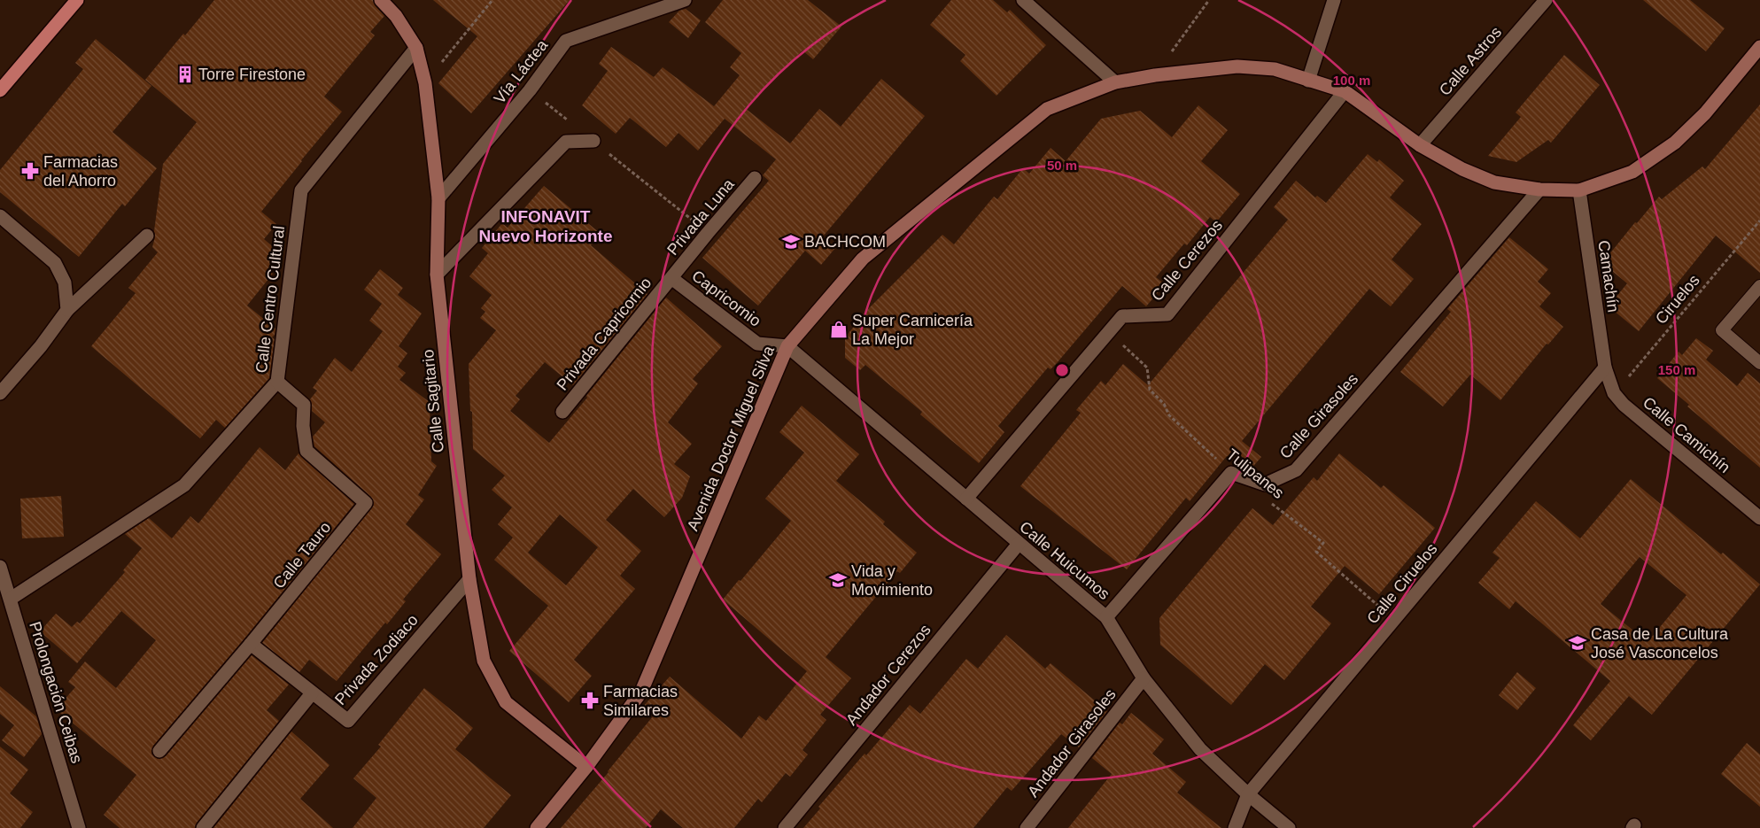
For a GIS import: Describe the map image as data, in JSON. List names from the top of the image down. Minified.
{"streets":{"street":["Calle Astros","Vía Láctea","Privada Luna","Calle Cerezos","Camachín","Capricornio","Calle Centro Cultural","Privada Capricornio","Calle Sagitario","Calle Girasoles","Calle Camichín","Avenida Doctor Miguel Silva","Calle Tauro","Calle Huicumos","Calle Ciruelos","Privada Zodiaco","Andador Cerezos","Prolongación Ceibas","Andador Girasoles"],"path":["Ciruelos","Tulipanes"]},"crossings":[["Calle Astros","Avenida Doctor Miguel Silva"],["Vía Láctea","Calle Sagitario"],["Privada Luna","Capricornio"],["Privada Luna","Privada Capricornio"],["Calle Cerezos","Avenida Doctor Miguel Silva"],["Calle Cerezos","Tulipanes"],["Calle Cerezos","Calle Huicumos"],["Camachín","Calle Camichín"],["Camachín","Avenida Doctor Miguel Silva"],["Camachín","Calle Ciruelos"],["Capricornio","Privada Capricornio"],["Capricornio","Avenida Doctor Miguel Silva"],["Capricornio","Calle Huicumos"],["Calle Centro Cultural","Calle Sagitario"],["Calle Centro Cultural","Calle Tauro"],["Calle Centro Cultural","Prolongación Ceibas"],["Ciruelos","Calle Camichín"],["Calle Sagitario","Avenida Doctor Miguel Silva"],["Calle Sagitario","Privada Zodiaco"],["Calle Girasoles","Avenida Doctor Miguel Silva"],["Calle Girasoles","Tulipanes"],["Calle Camichín","Calle Ciruelos"],["Avenida Doctor Miguel Silva","Calle Huicumos"],["Tulipanes","Calle Ciruelos"],["Calle Huicumos","Calle Ciruelos"],["Calle Huicumos","Andador Cerezos"],["Calle Huicumos","Andador Girasoles"]],"districts":["INFONAVIT Nuevo Horizonte"],"places":{"building":["Torre Firestone"],"pharmacy":["Farmacias del Ahorro","Farmacias Similares"],"school or university":["BACHCOM","Vida y Movimiento","Casa de La Cultura José Vasconcelos"],"shop":["Super Carnicería La Mejor"]},"rings":["100 m","50 m","150 m"]}
